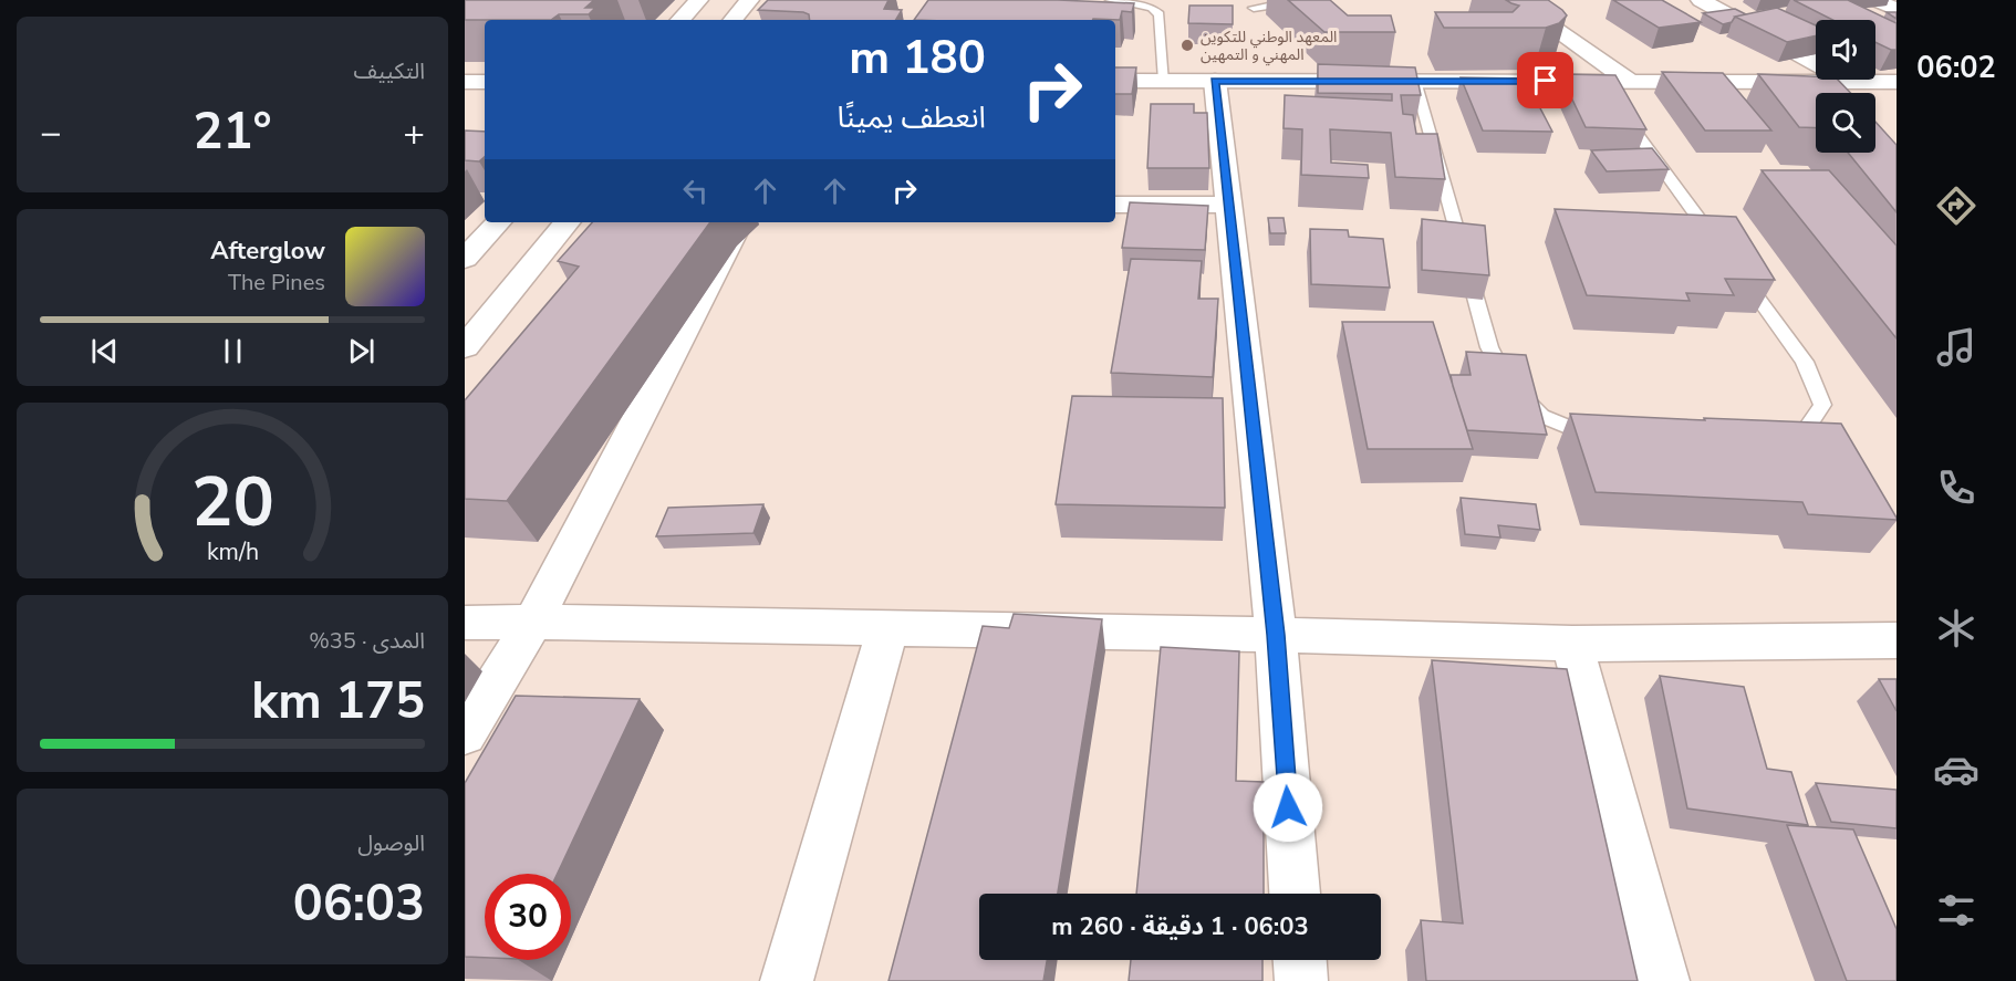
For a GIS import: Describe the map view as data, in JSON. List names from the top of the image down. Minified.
{"places":["المعهد الوطني للتكوين المهني و التمهين"],"page":{"tabs":"06:02","tile":["التكييف",["المدى · 35%","175 km"],["الوصول","06:03"]],"turn":["180 m","انعطف يمينًا"],"heat":["−","21°","+"],"song":["Afterglow","The Pines"],"limit":"30","trip":"06:03 · 1 دقيقة · 260 m","gauge":["20","km/h"]}}
